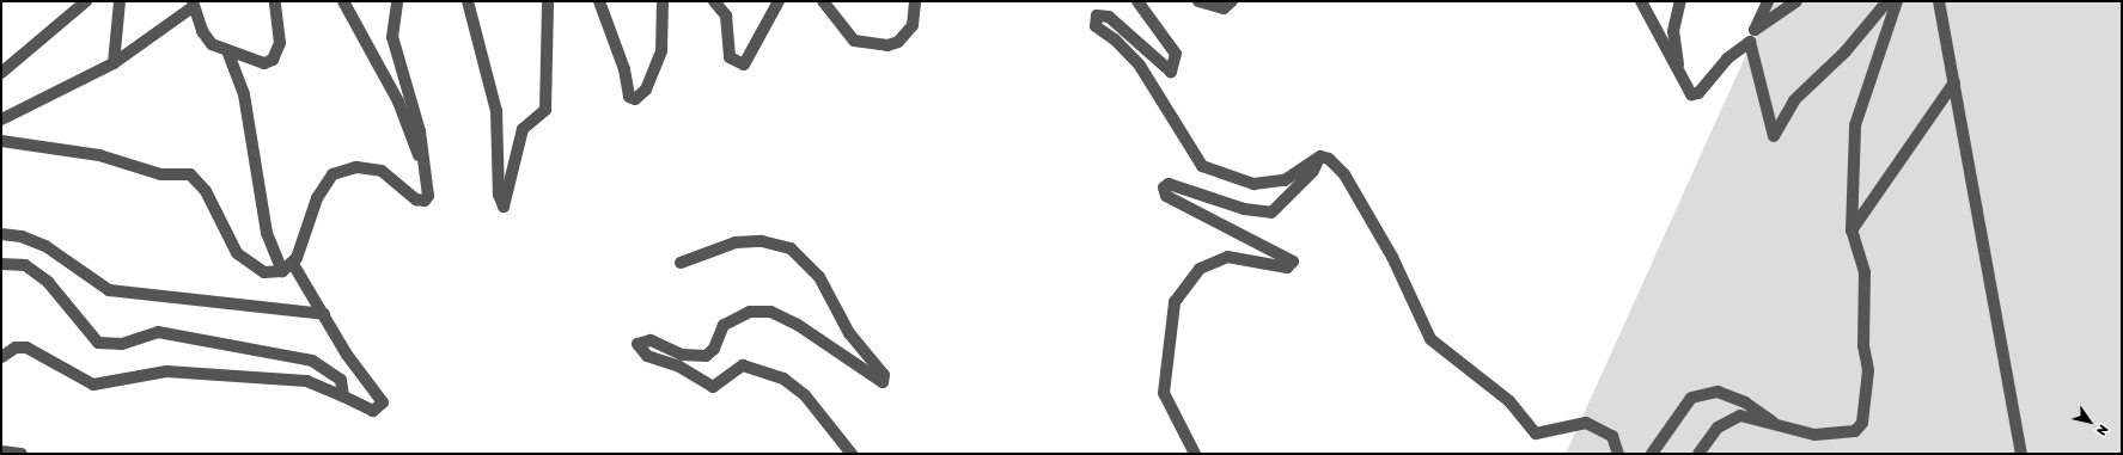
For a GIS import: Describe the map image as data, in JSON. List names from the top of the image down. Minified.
{"north":"bottom right"}
